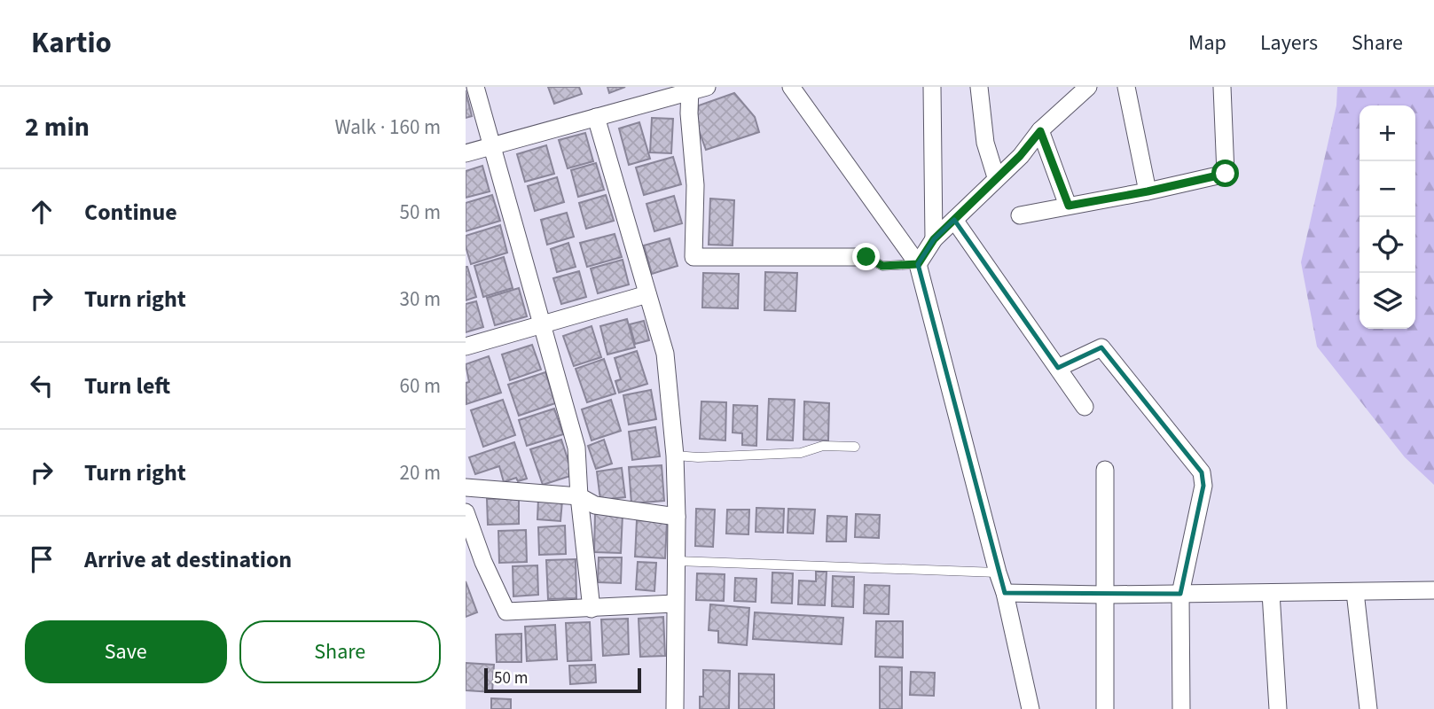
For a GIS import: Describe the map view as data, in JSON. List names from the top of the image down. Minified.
{"scale_bar":"50 m","page":{"header":"Kartio","nav":["Map","Layers","Share"],"heading":["2 min","Walk · 160 m"],"map_buttons":["+","−"],"list":[["Continue","50 m"],["Turn right","30 m"],["Turn left","60 m"],["Turn right","20 m"],"Arrive at destination"],"buttons":["Save","Share"],"scale":"50 m"}}
